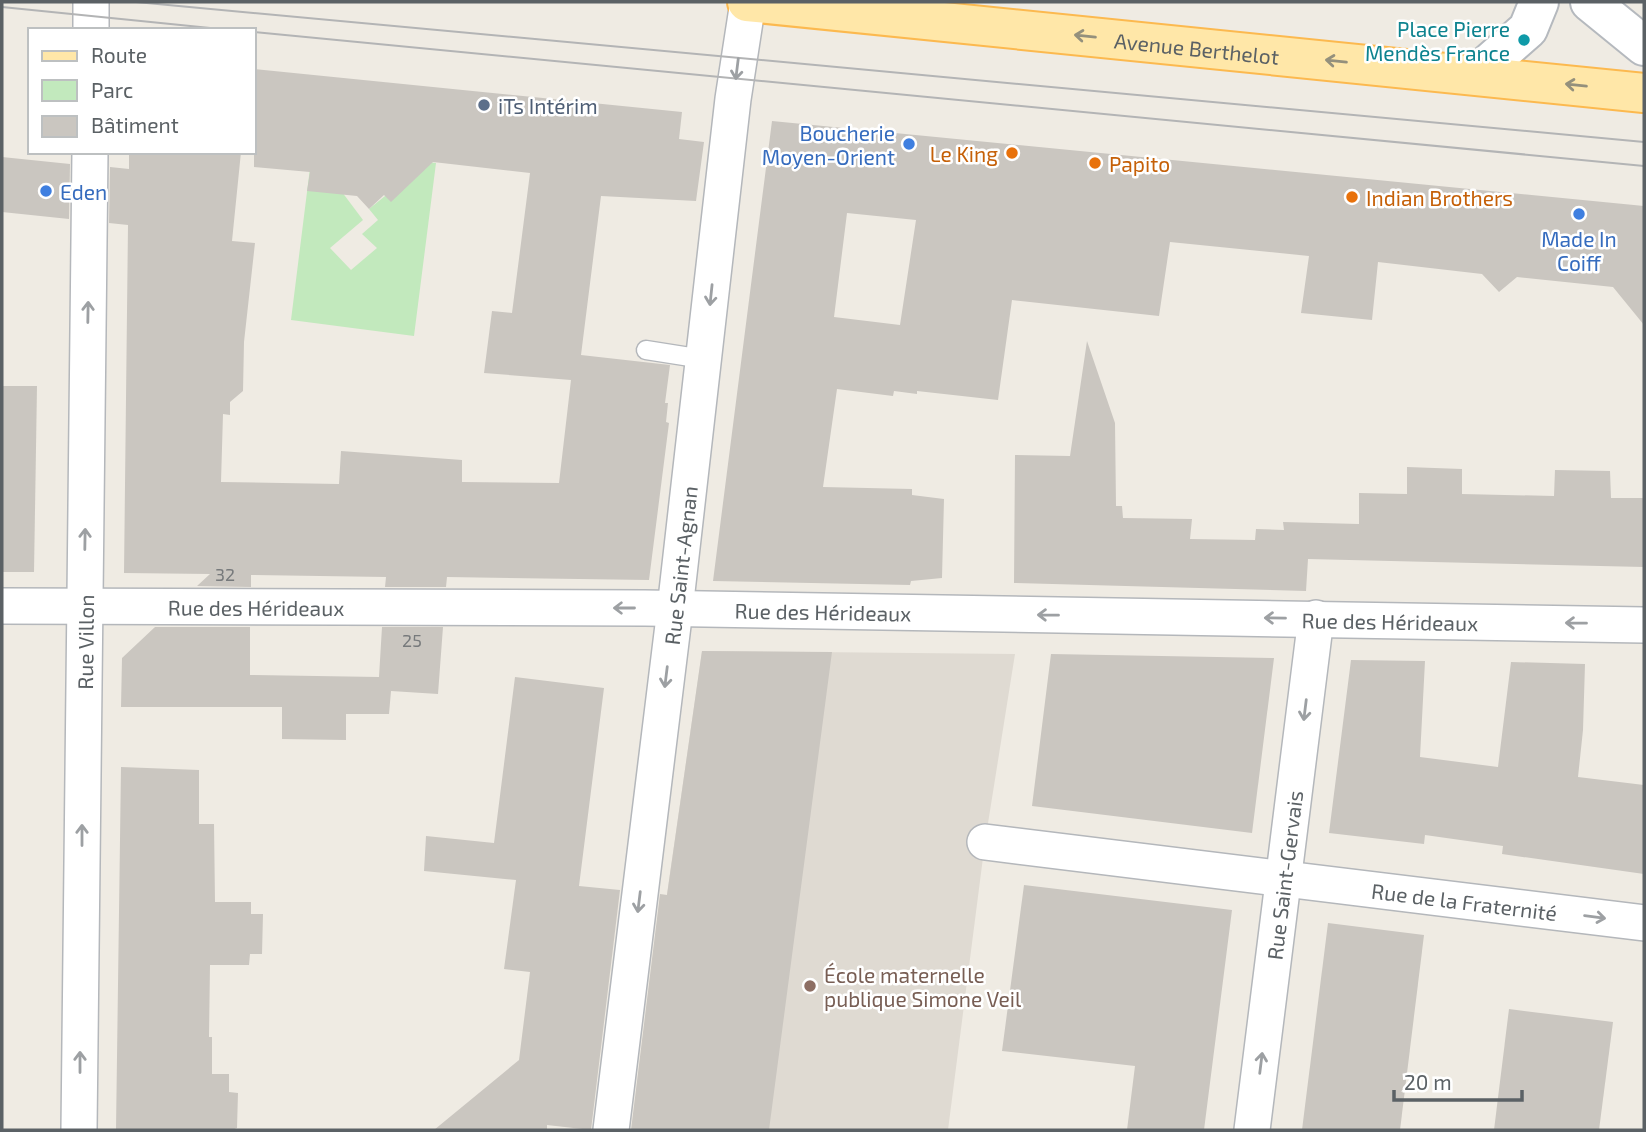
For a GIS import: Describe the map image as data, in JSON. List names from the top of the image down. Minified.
{"streets":{"main road":["Avenue Berthelot"],"street":["Rue Saint-Agnan","Rue des Hérideaux","Rue Villon","Rue Saint-Gervais","Rue de la Fraternité"]},"crossings":[["Avenue Berthelot","Rue Saint-Agnan"],["Rue Saint-Agnan","Rue des Hérideaux"],["Rue des Hérideaux","Rue Villon"],["Rue des Hérideaux","Rue Saint-Gervais"],["Rue Saint-Gervais","Rue de la Fraternité"]],"one_way":["Avenue Berthelot","Rue Saint-Agnan","Rue des Hérideaux","Rue Villon","Rue de la Fraternité"],"places":["Place Pierre Mendès France","iTs Intérim","Boucherie Moyen-Orient","Le King","Papito","Eden","Indian Brothers","Made In Coiff","École maternelle publique Simone Veil"],"house_numbers":["32","25"],"legend":["Route","Parc","Bâtiment"],"scale_bar":"20 m"}
